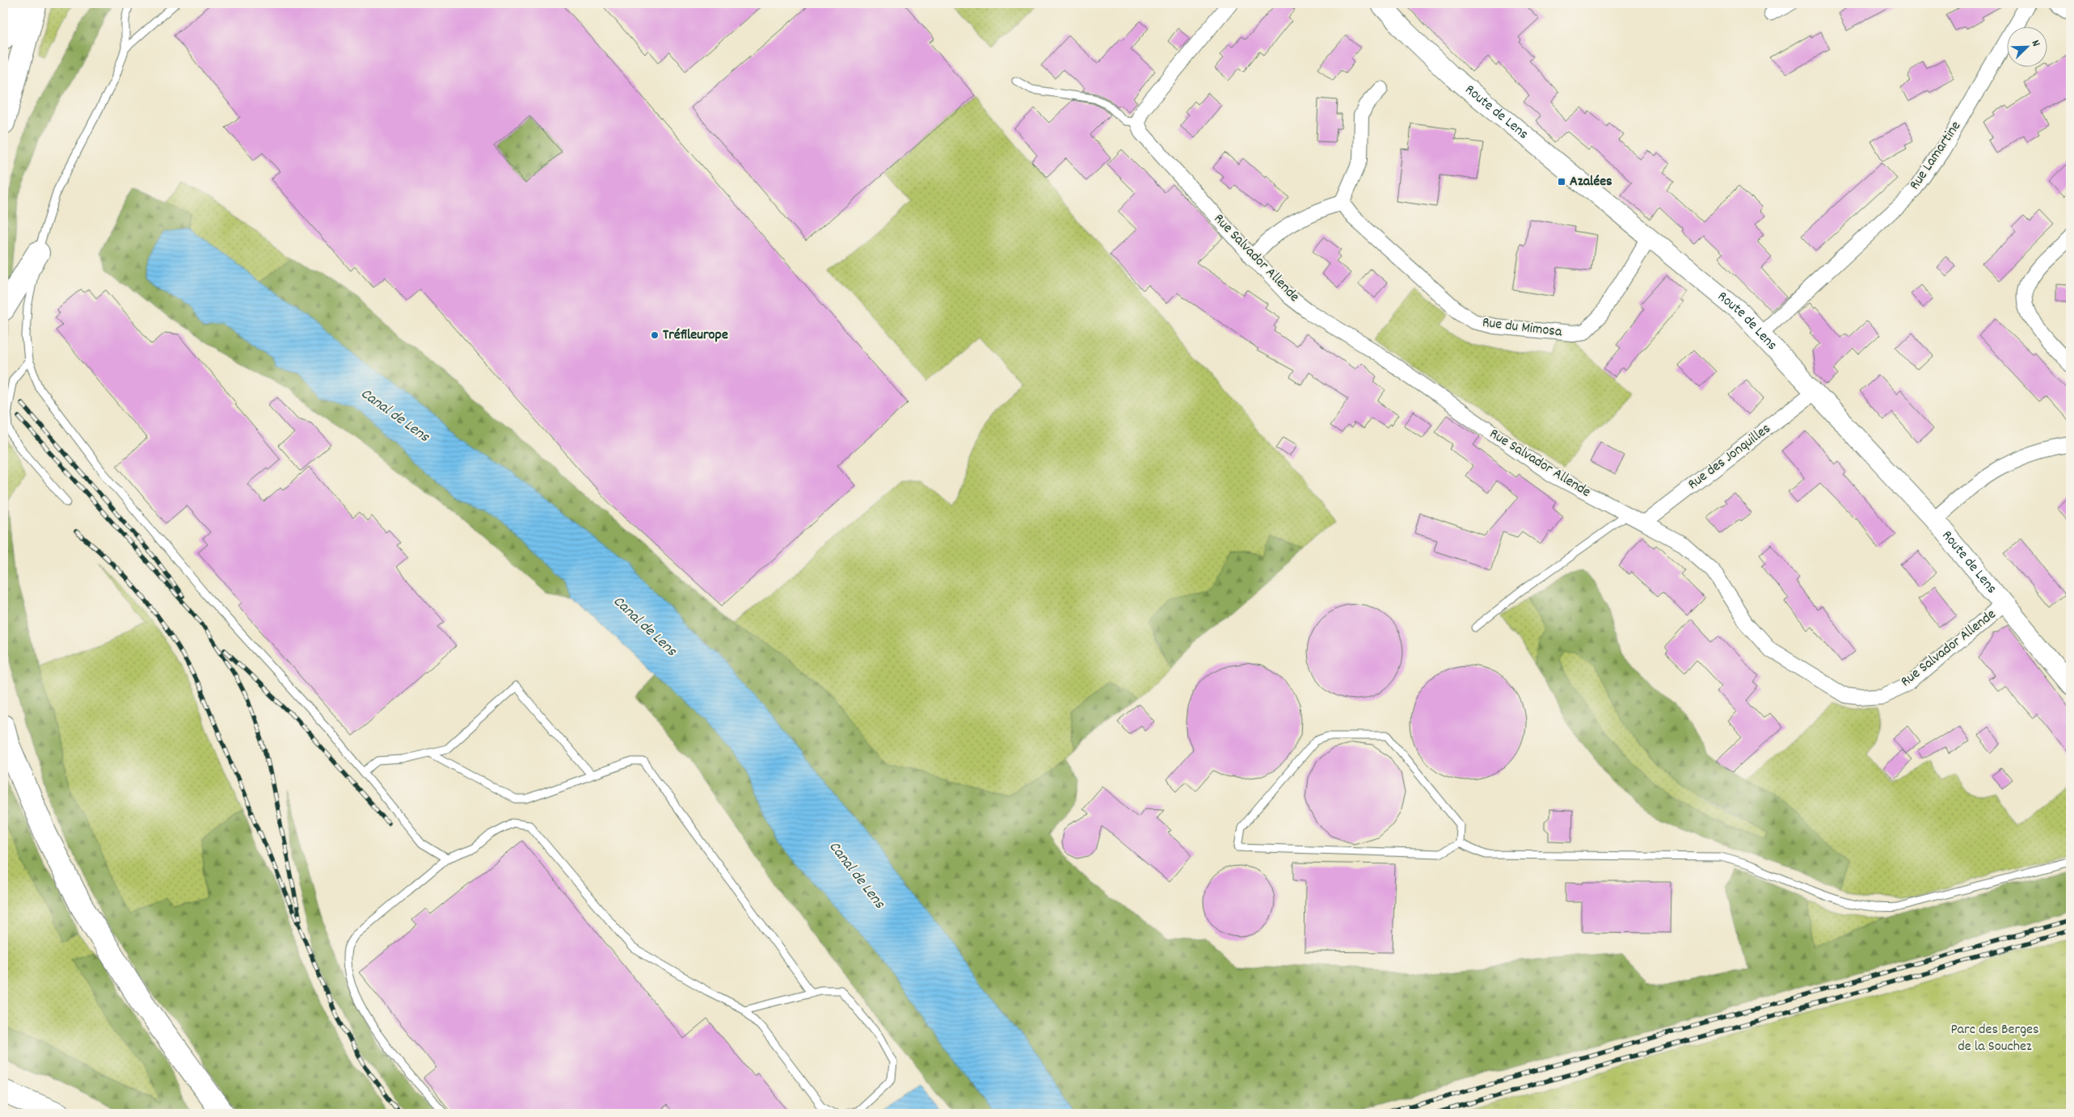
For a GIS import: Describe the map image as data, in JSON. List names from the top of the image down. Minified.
{"streets":{"street":["Route de Lens","Rue Lamartine","Rue Salvador Allende","Rue du Mimosa","Rue des Jonquilles"]},"crossings":[["Route de Lens","Rue Lamartine"],["Route de Lens","Rue Salvador Allende"],["Route de Lens","Rue du Mimosa"],["Route de Lens","Rue des Jonquilles"],["Rue Salvador Allende","Rue des Jonquilles"]],"water":["Canal de Lens"],"parks":["Parc des Berges de la Souchez"],"places":{"transit":["Azalées"],"other":["Tréfileurope"]},"north":"top right"}
